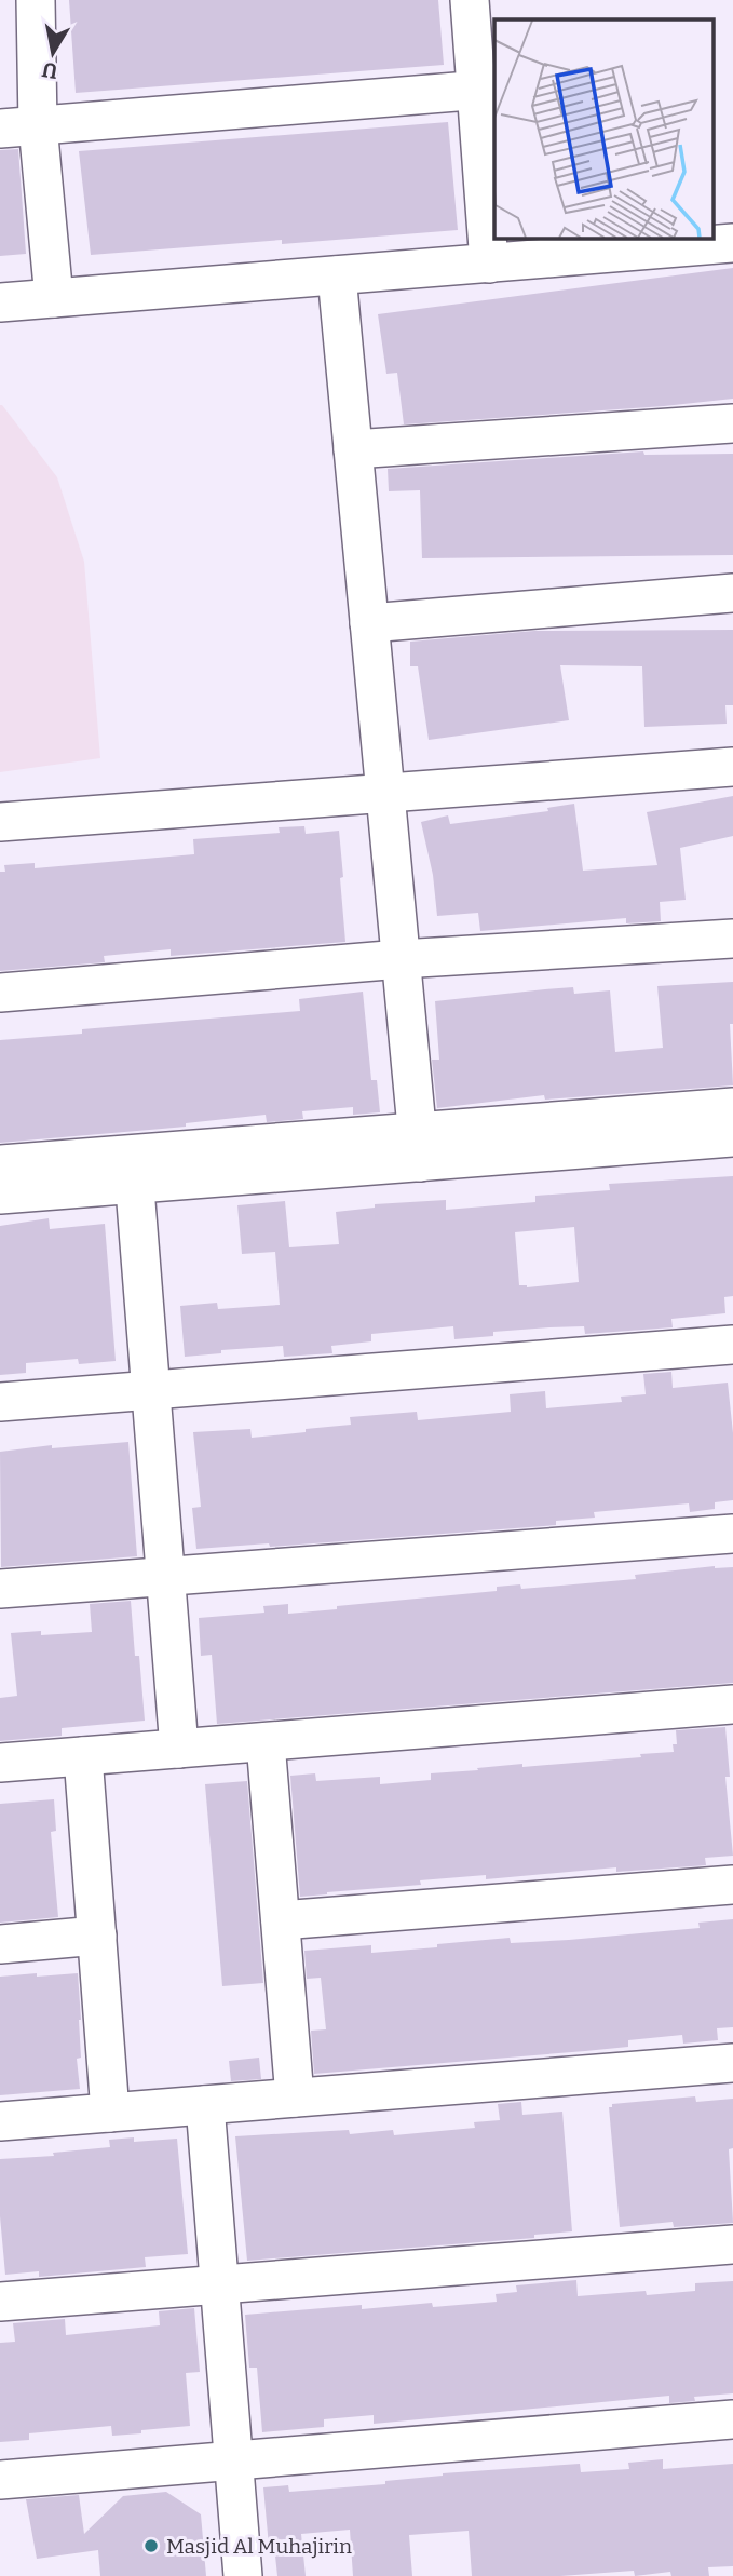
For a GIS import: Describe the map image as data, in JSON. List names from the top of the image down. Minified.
{"places":["Masjid Al Muhajirin"],"north":"bottom"}
